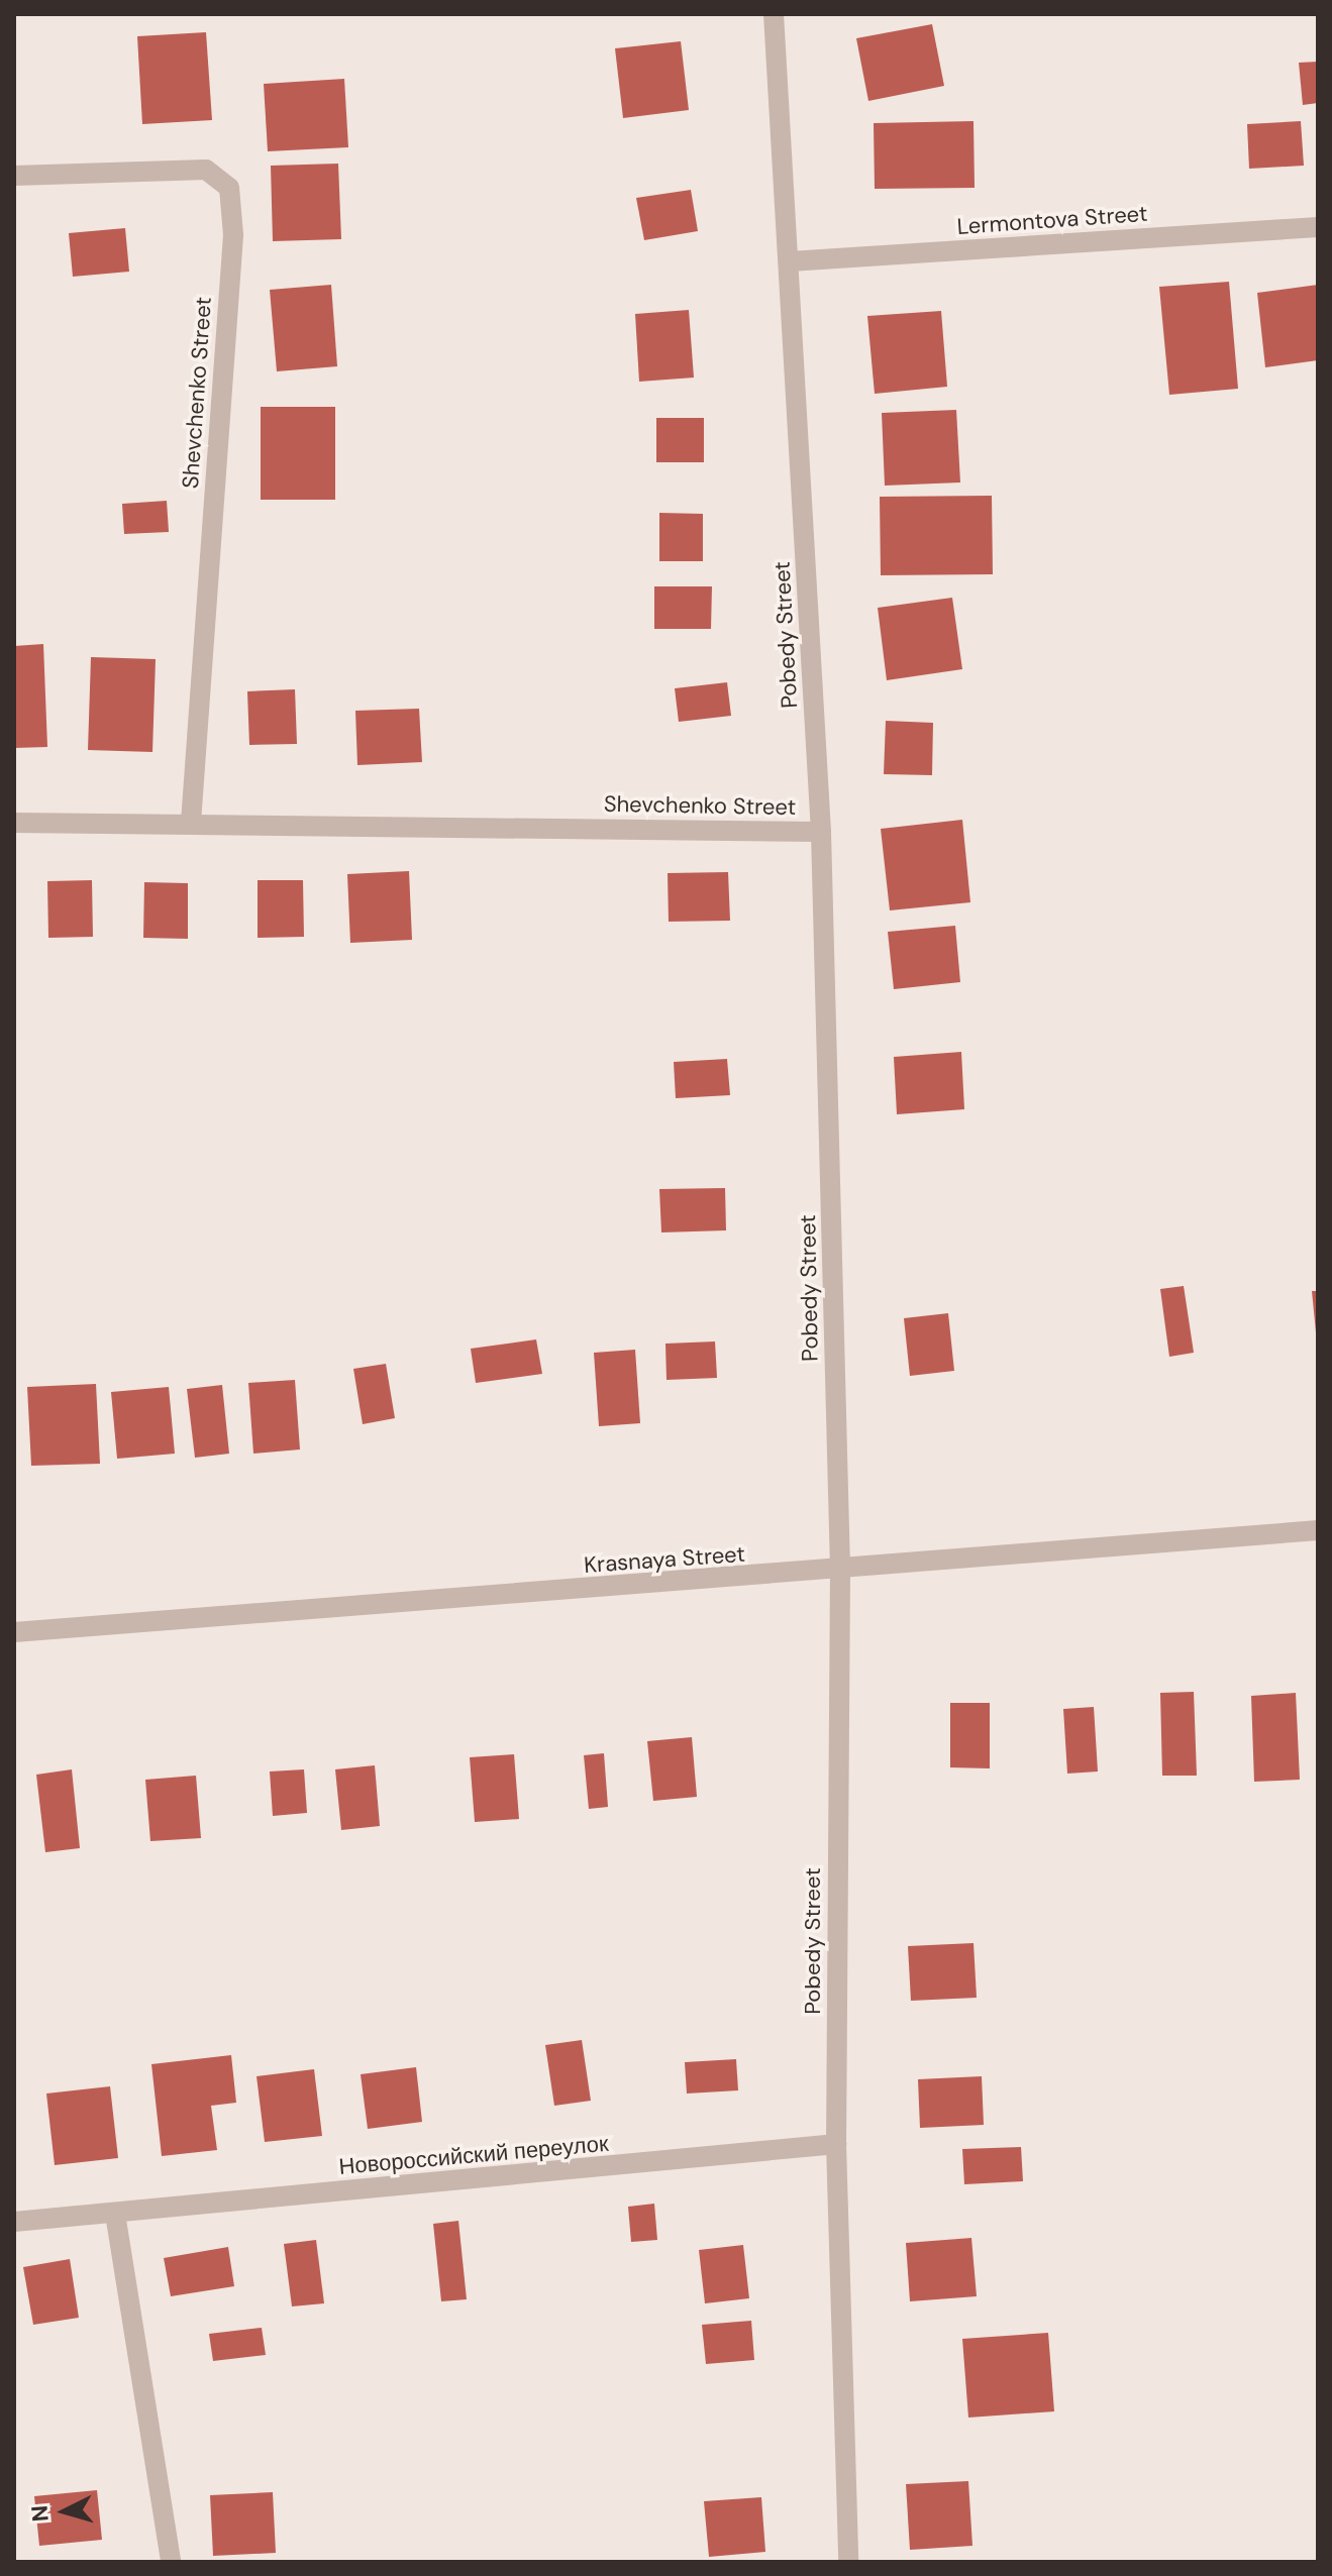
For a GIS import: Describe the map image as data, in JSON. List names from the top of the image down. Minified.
{"streets":{"street":["Lermontova Street","Shevchenko Street","Pobedy Street","Krasnaya Street","Новороссийский переулок"]},"crossings":[["Lermontova Street","Pobedy Street"],["Shevchenko Street","Pobedy Street"],["Pobedy Street","Krasnaya Street"],["Pobedy Street","Новороссийский переулок"]],"north":"left"}
